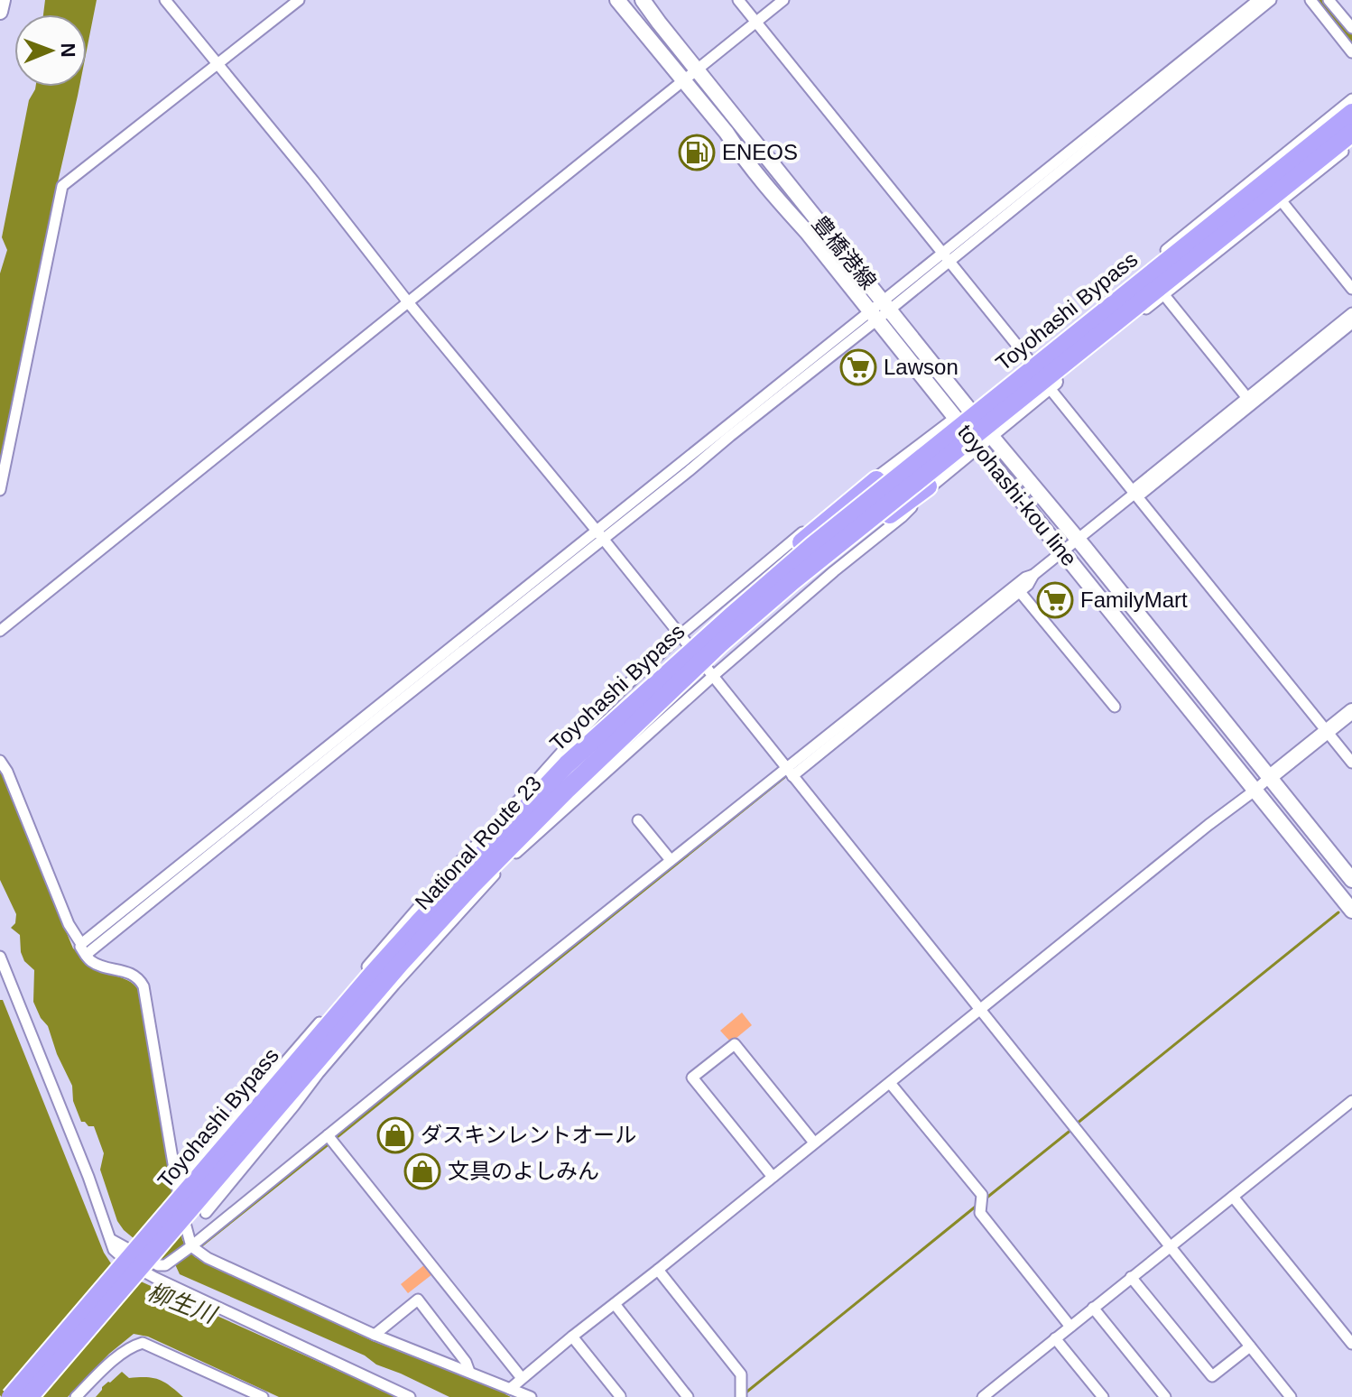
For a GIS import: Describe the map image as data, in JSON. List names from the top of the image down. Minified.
{"streets":{"highway":["Toyohashi Bypass"],"main road":["豊橋港線","toyohashi-kou line"],"street":["National Route 23"]},"crossings":[["豊橋港線","toyohashi-kou line"]],"water":["柳生川"],"places":{"fuel station":["ENEOS"],"supermarket":["Lawson","FamilyMart"],"shop":["ダスキンレントオール","文具のよしみん"]},"north":"right"}
